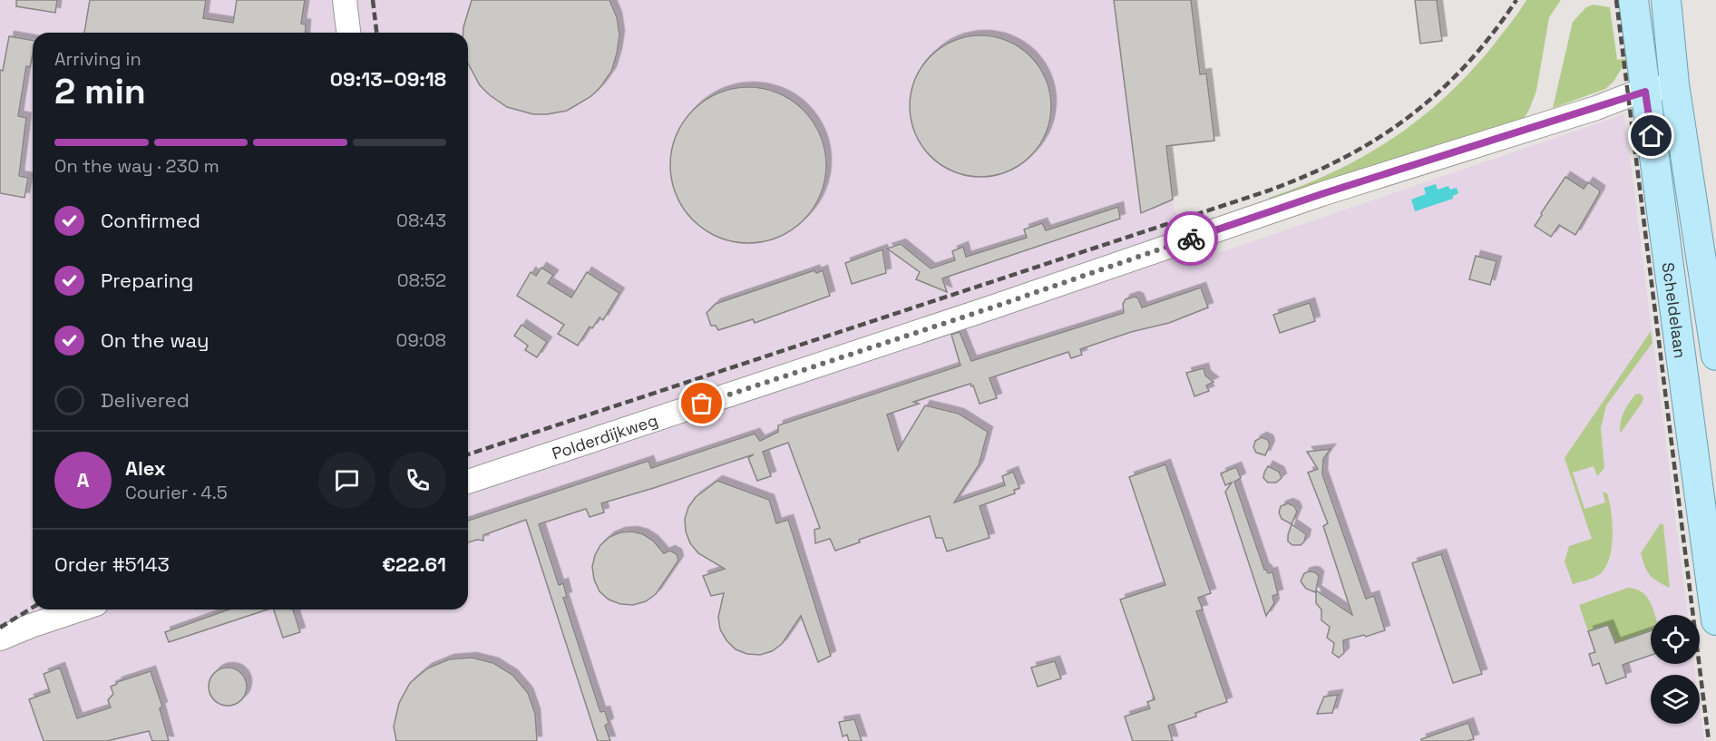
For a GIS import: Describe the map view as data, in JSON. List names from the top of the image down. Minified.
{"streets":{"main road":["Scheldelaan"],"street":["Polderdijkweg"]},"crossings":[["Scheldelaan","Polderdijkweg"]],"page":{"heading":["2 min","Arriving in","09:13–09:18"],"panel":["Alex","Courier · 4.5","Order #5143","€22.61"],"bar":"On the way · 230 m","list":[["Confirmed","08:43"],["Preparing","08:52"],["On the way","09:08"],"Delivered"],"round":"A"}}
